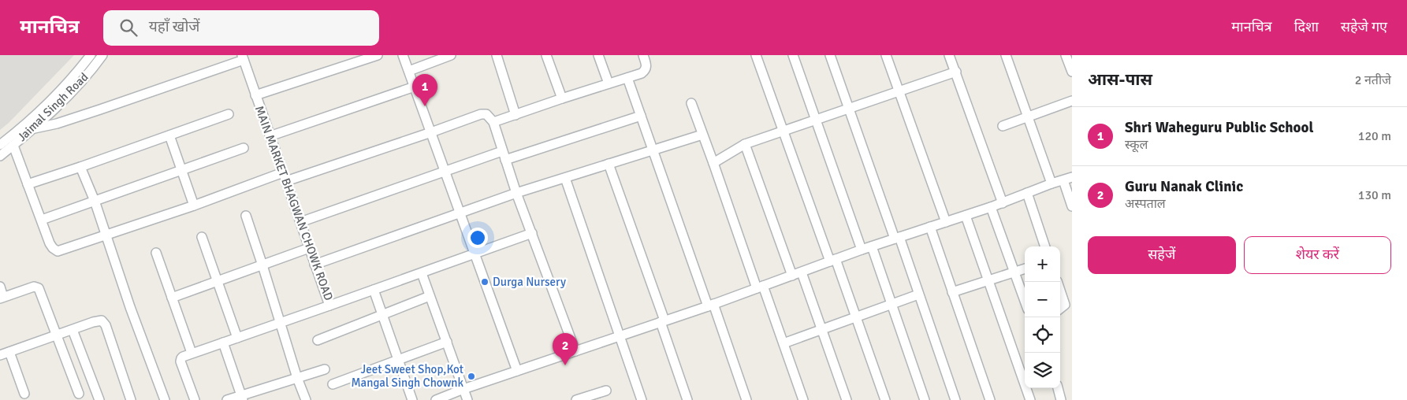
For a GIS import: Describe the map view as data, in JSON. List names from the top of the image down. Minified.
{"streets":{"street":["Jaimal Singh Road","MAIN MARKET BHAGWAN CHOWK ROAD"]},"places":["Durga Nursery","Jeet Sweet Shop,Kot Mangal Singh Chownk"],"page":{"header":"मानचित्र","search":"यहाँ खोजें","nav":["मानचित्र","दिशा","सहेजे गए"],"heading":["आस-पास","2 नतीजे"],"pins":["1","2"],"list":[{"mark":"1","name":"Shri Waheguru Public School","note":"स्कूल","value":"120 m"},{"mark":"2","name":"Guru Nanak Clinic","note":"अस्पताल","value":"130 m"}],"buttons":["सहेजें","शेयर करें"],"map_buttons":["+","−"]}}
